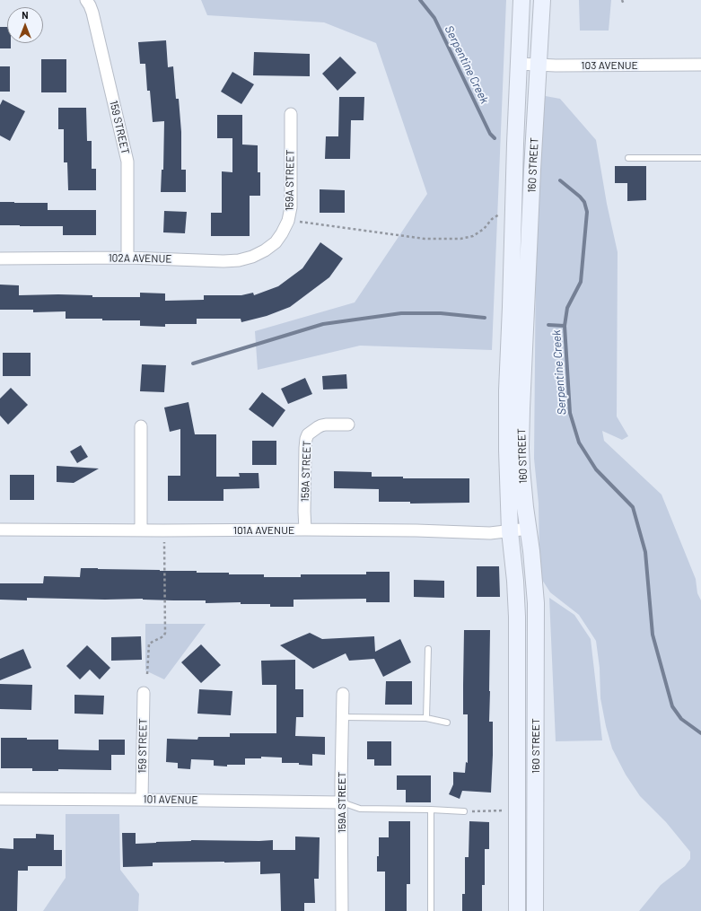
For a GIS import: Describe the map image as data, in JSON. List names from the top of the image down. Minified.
{"streets":{"main road":["160 STREET"],"street":["103 AVENUE","159 STREET","159A STREET","102A AVENUE","101A AVENUE","101 AVENUE"]},"crossings":[["103 AVENUE","160 STREET"],["159 STREET","102A AVENUE"],["159 STREET","101 AVENUE"],["160 STREET","101A AVENUE"],["159A STREET","102A AVENUE"],["159A STREET","101A AVENUE"],["159A STREET","101 AVENUE"]],"water":["Serpentine Creek"],"north":"top"}
